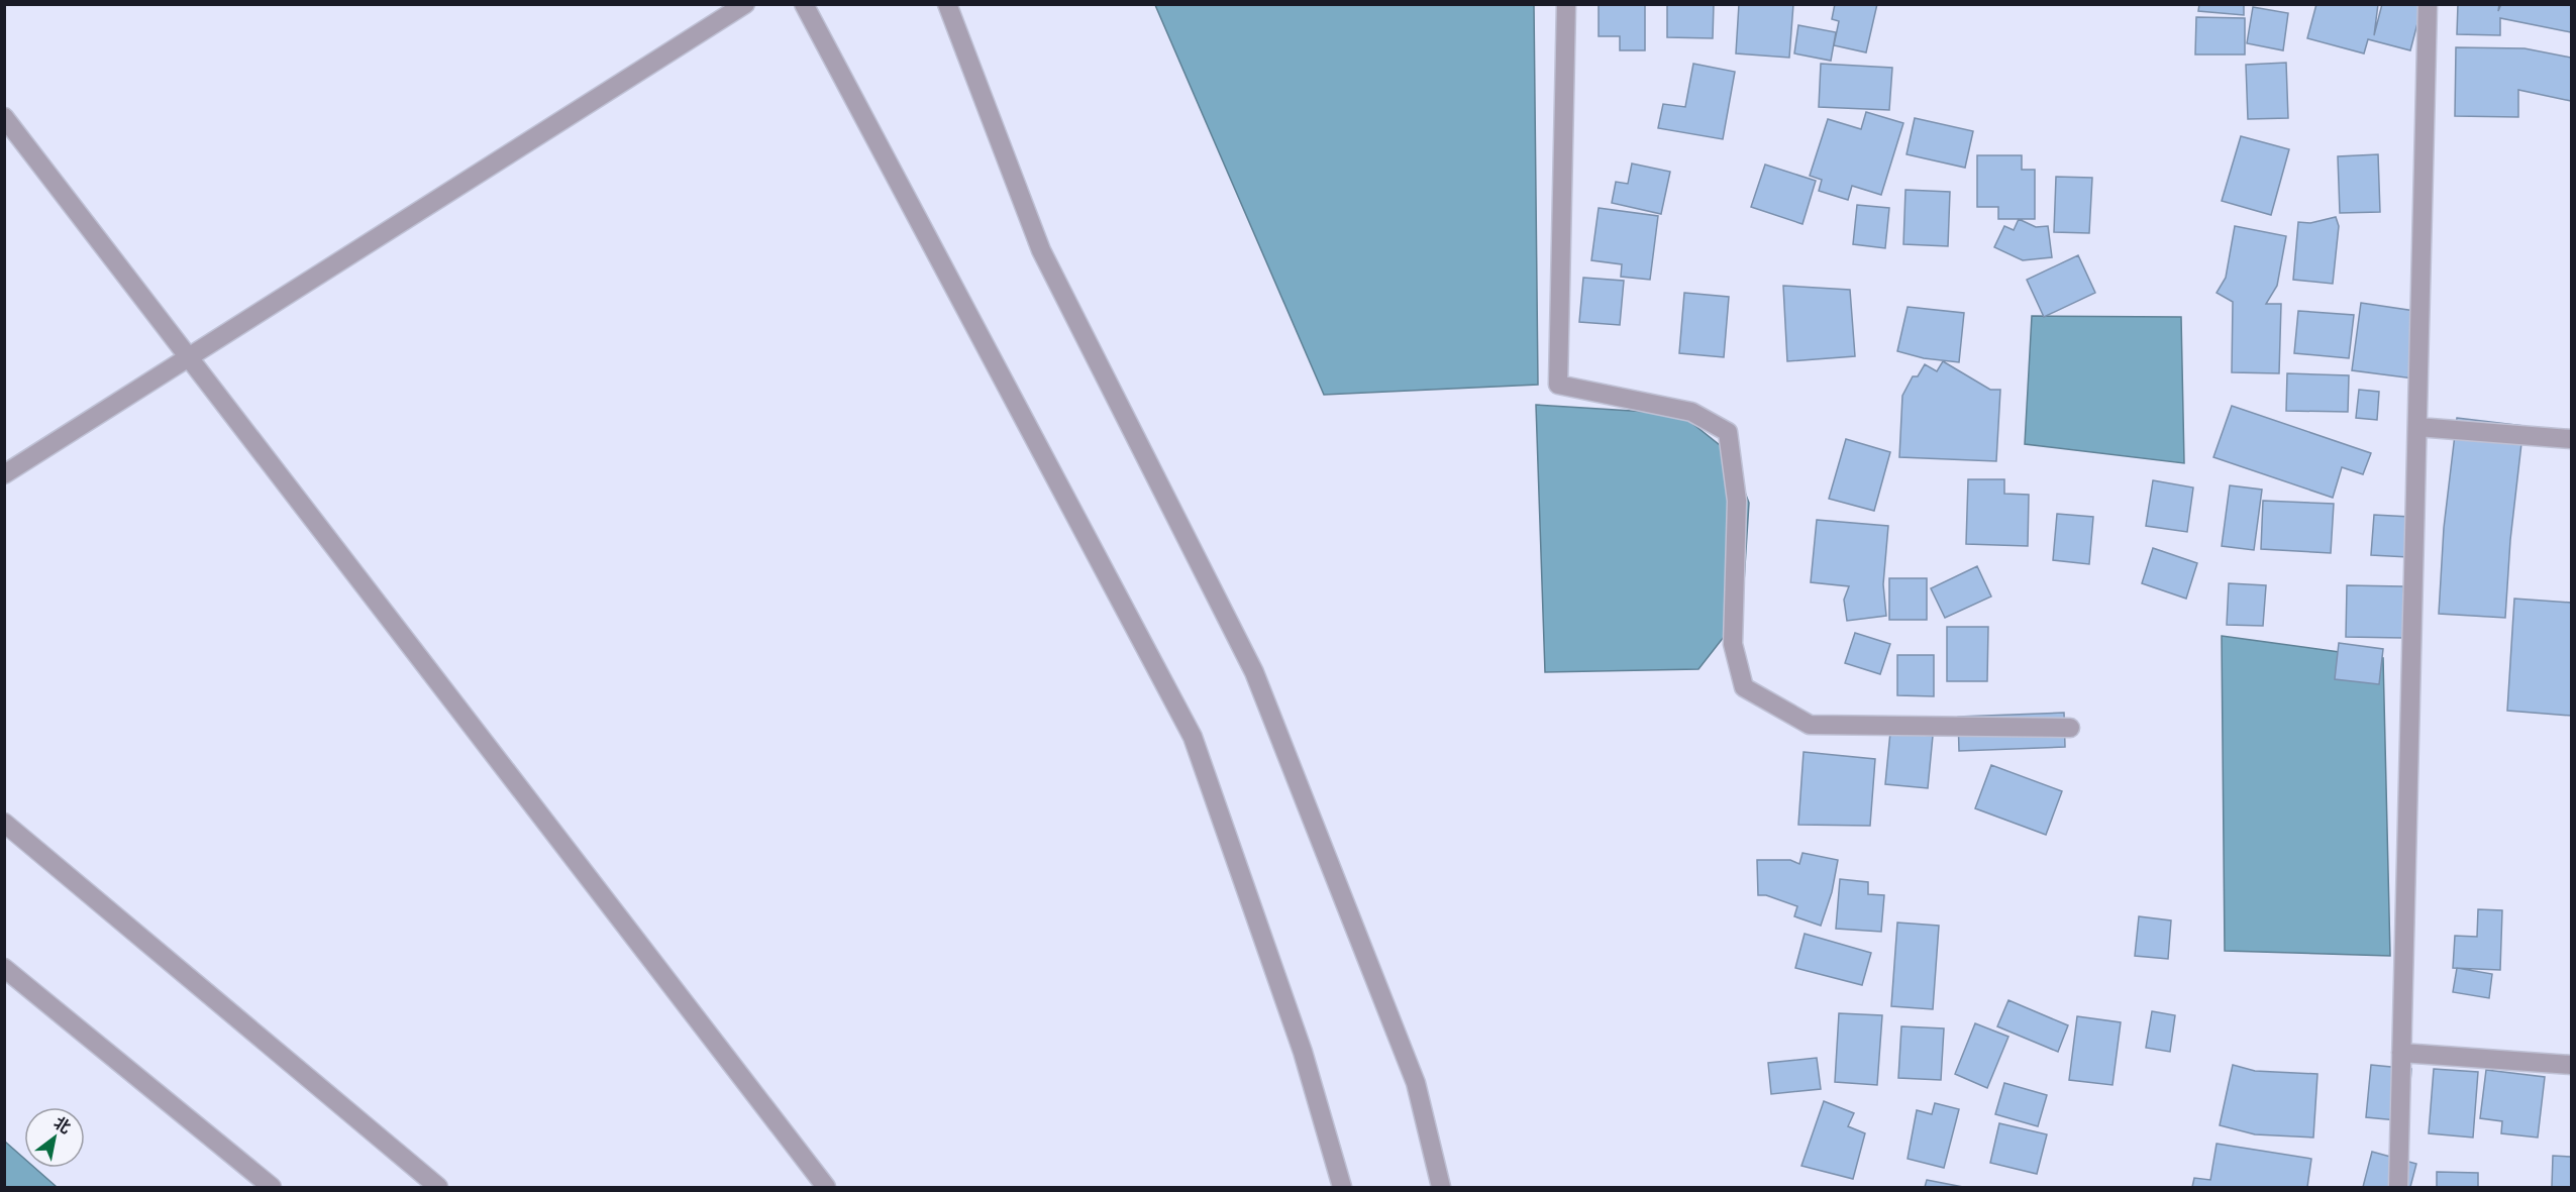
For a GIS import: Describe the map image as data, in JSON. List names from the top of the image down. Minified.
{"north":"top right"}
